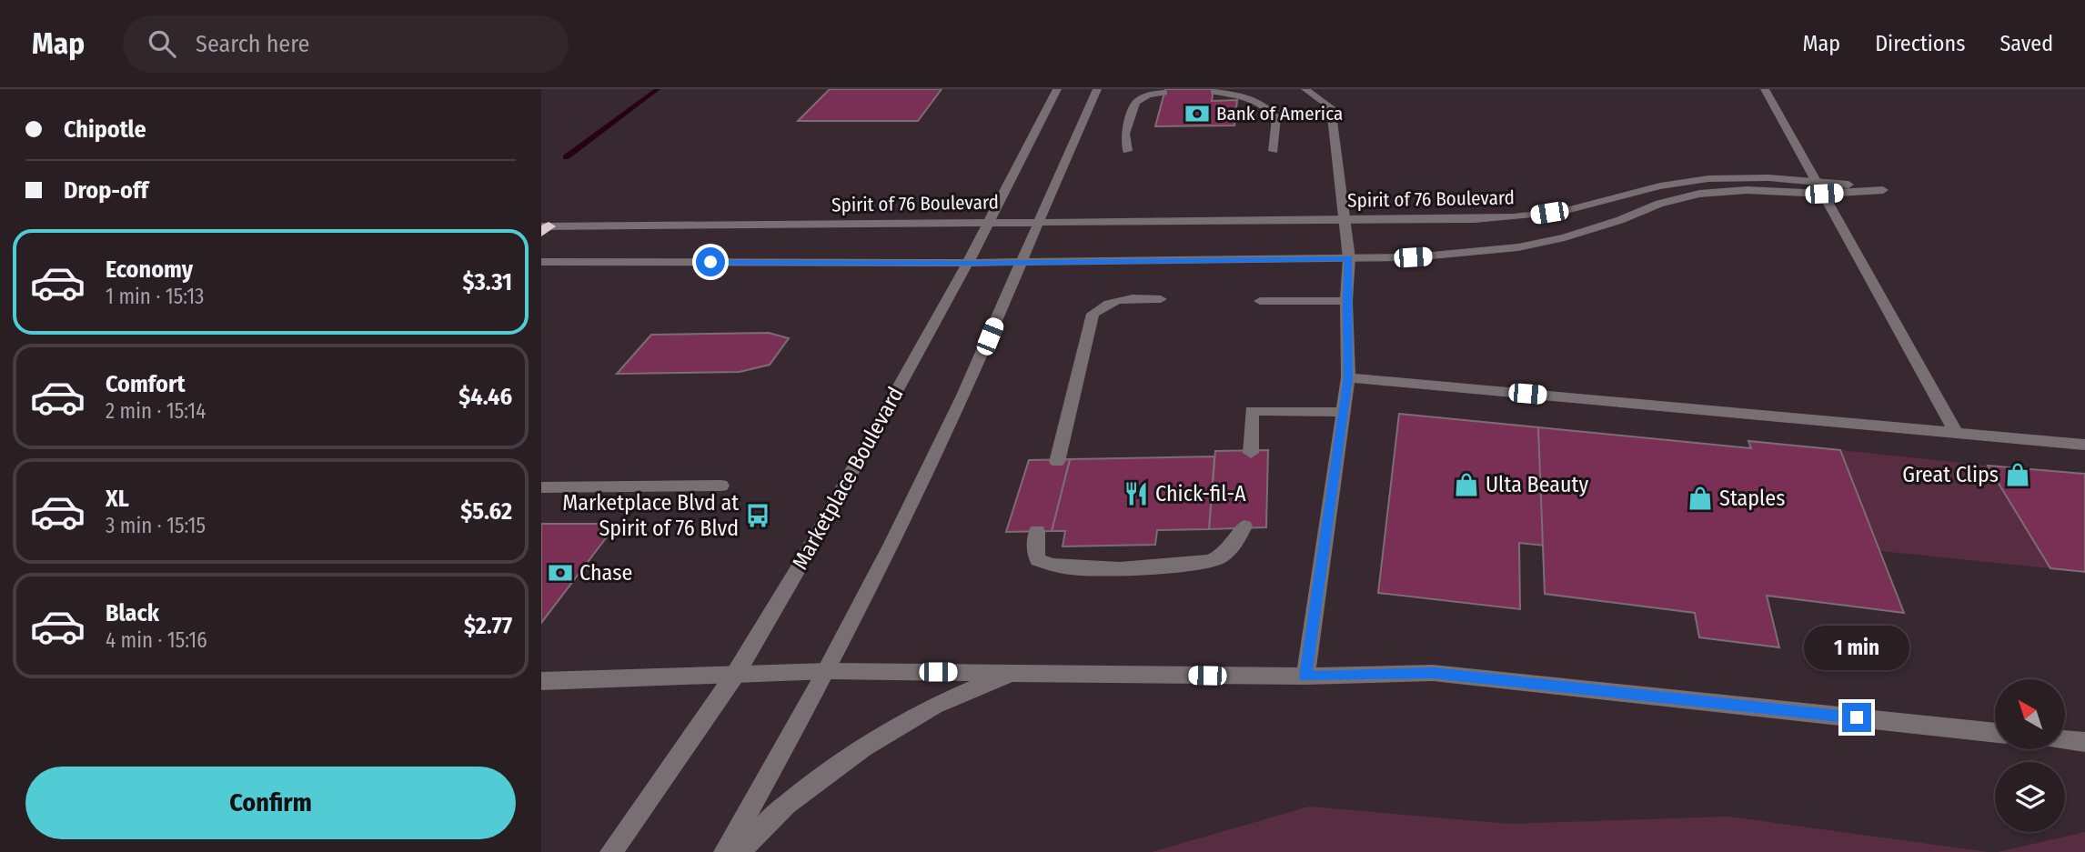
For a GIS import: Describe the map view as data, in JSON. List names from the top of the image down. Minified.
{"streets":{"street":["Spirit of 76 Boulevard","Marketplace Boulevard"]},"crossings":[["Spirit of 76 Boulevard","Marketplace Boulevard"]],"places":{"bank":["Bank of America","Chase"],"shop":["Great Clips","Ulta Beauty","Staples"],"restaurant":["Chick-fil-A"],"bus stop":["Marketplace Blvd at Spirit of 76 Blvd"]},"north":"top left","page":{"header":"Map","search":"Search here","nav":["Map","Directions","Saved"],"banner":["Chipotle","Drop-off"],"list":[{"name":"Economy","note":"1 min · 15:13","value":"$3.31"},{"name":"Comfort","note":"2 min · 15:14","value":"$4.46"},{"name":"XL","note":"3 min · 15:15","value":"$5.62"},{"name":"Black","note":"4 min · 15:16","value":"$2.77"}],"bubble":"1 min","buttons":"Confirm"}}
